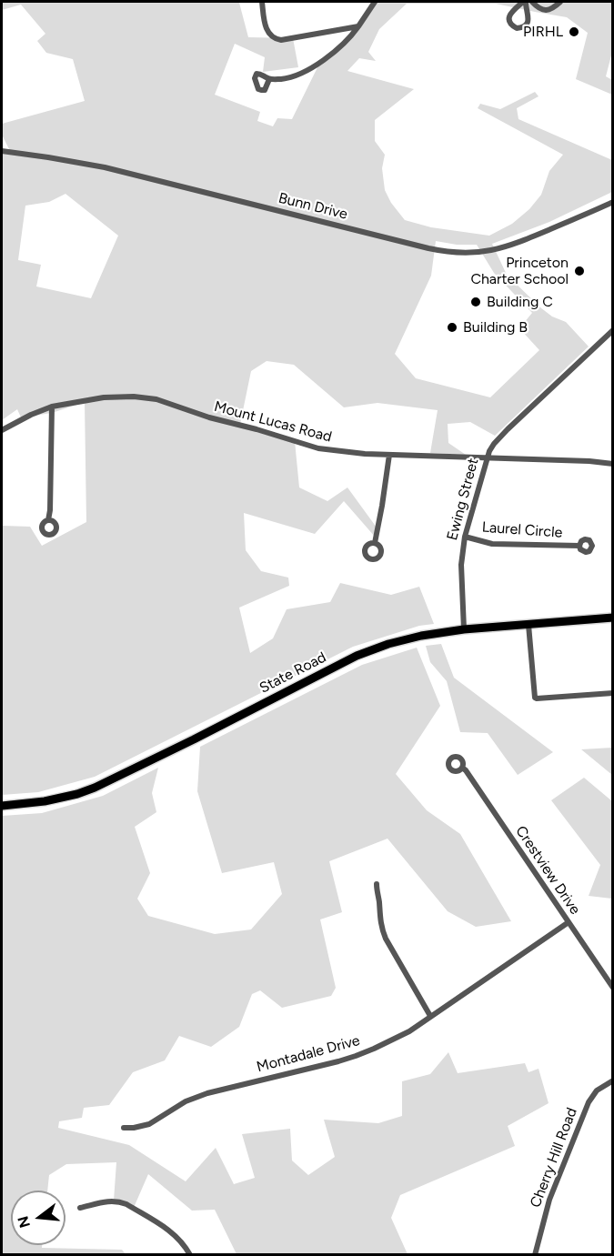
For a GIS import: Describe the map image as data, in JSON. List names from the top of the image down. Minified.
{"streets":{"highway":["State Road"],"street":["Bunn Drive","Mount Lucas Road","Ewing Street","Laurel Circle","Crestview Drive","Montadale Drive","Cherry Hill Road"]},"crossings":[["Mount Lucas Road","Ewing Street"],["Ewing Street","Laurel Circle"],["Ewing Street","State Road"],["Crestview Drive","Montadale Drive"]],"places":["PIRHL","Princeton Charter School","Building C","Building B"],"north":"left"}
